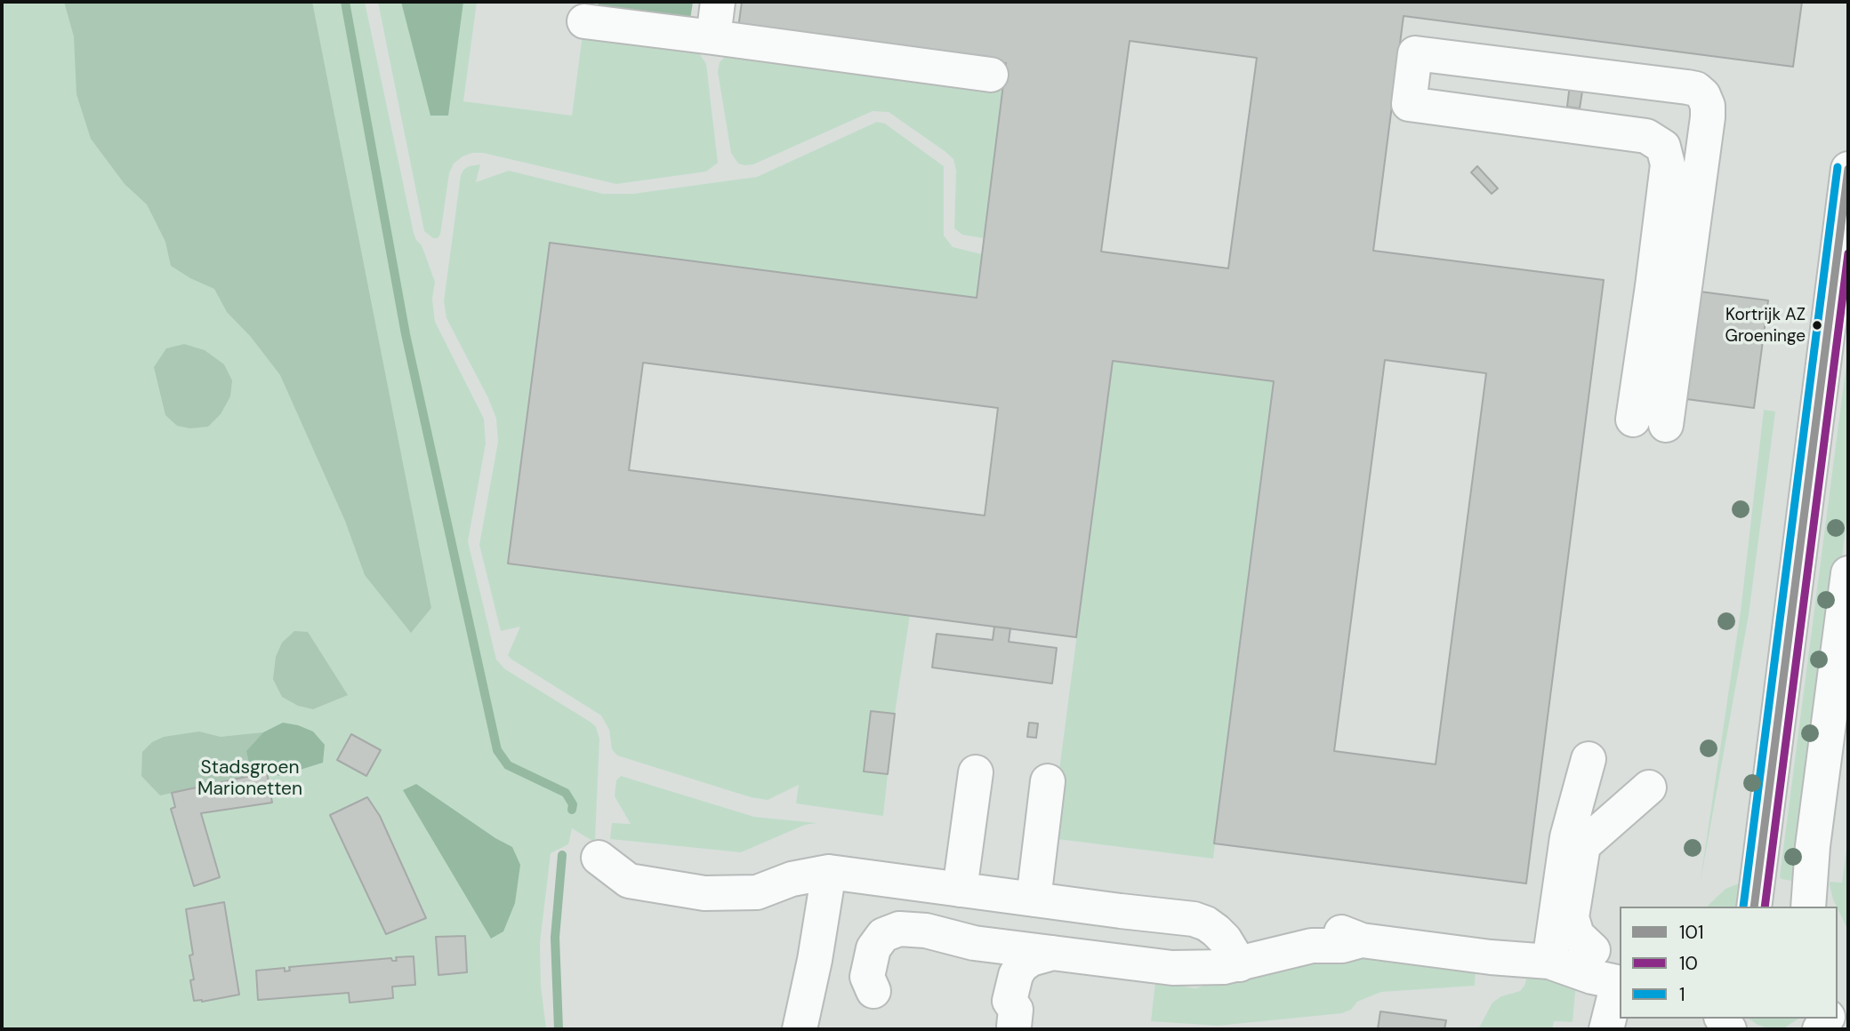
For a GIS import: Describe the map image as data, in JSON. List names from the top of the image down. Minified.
{"parks":["Stadsgroen Marionetten"],"places":["Kortrijk AZ Groeninge"],"lines":["transit line 1","transit line 101","transit line 10"],"legend":["101","10","1"]}
